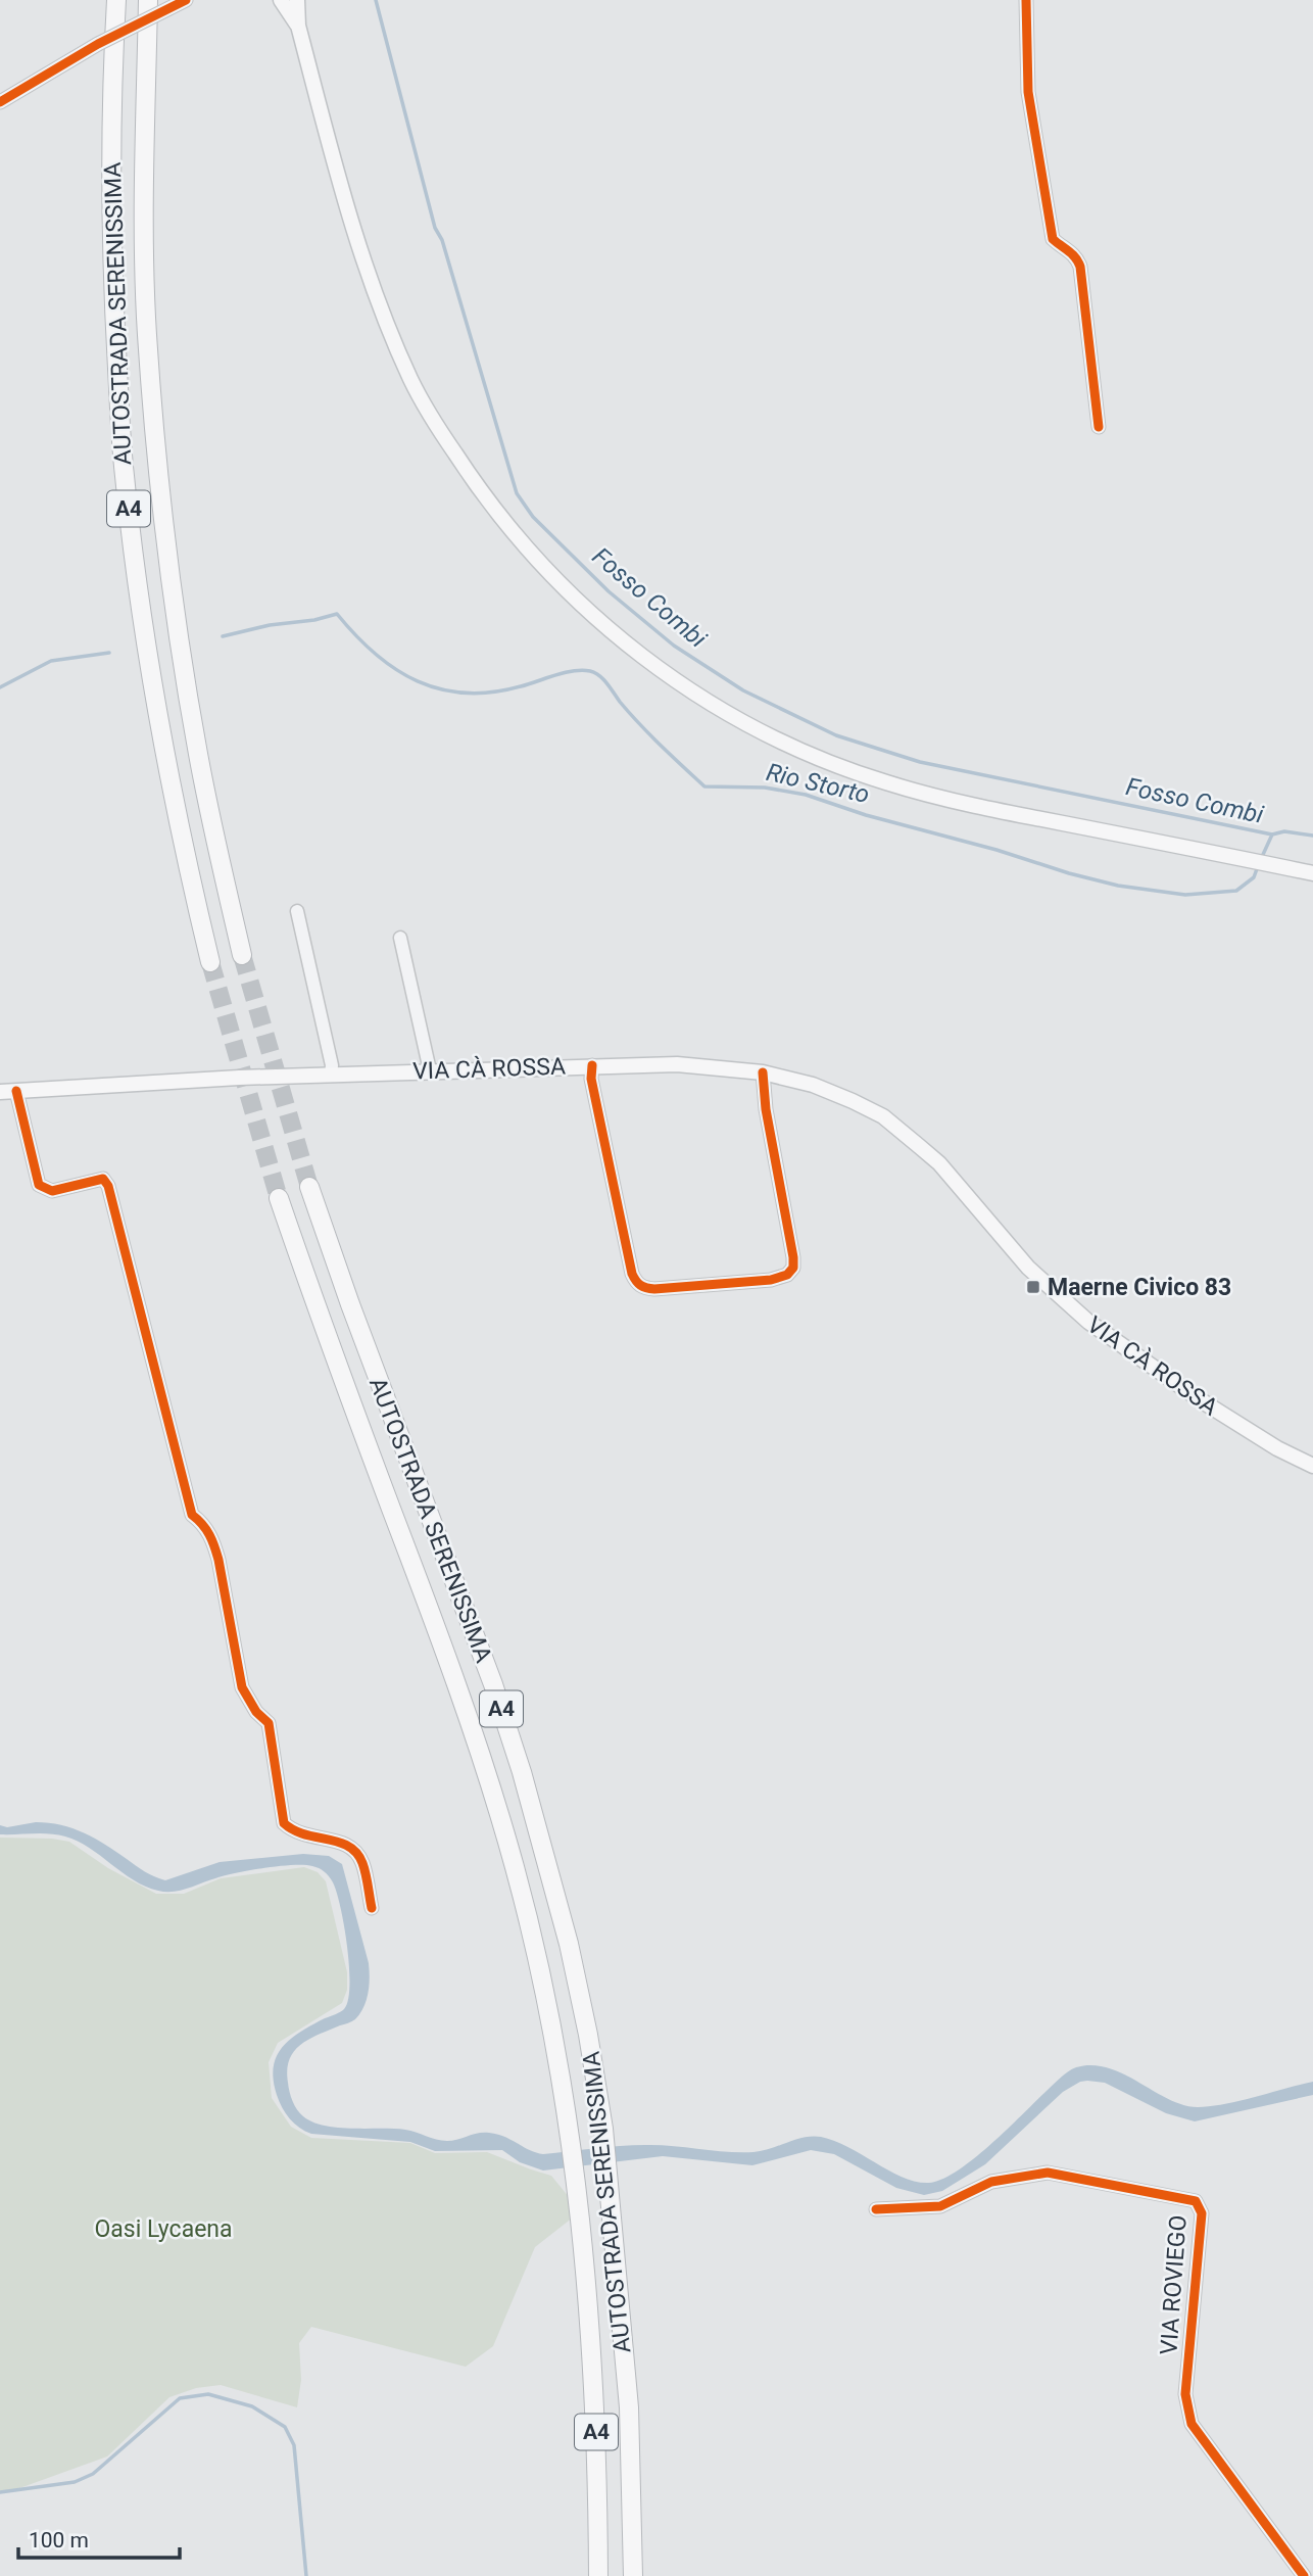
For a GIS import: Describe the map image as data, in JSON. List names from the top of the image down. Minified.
{"streets":{"highway":["AUTOSTRADA SERENISSIMA","A4"],"main road":["VIA CÀ ROSSA"],"street":["VIA ROVIEGO"]},"water":["Fosso Combi","Rio Storto"],"parks":["Oasi Lycaena"],"places":{"transit":["Maerne Civico 83"]},"scale_bar":"100 m"}
